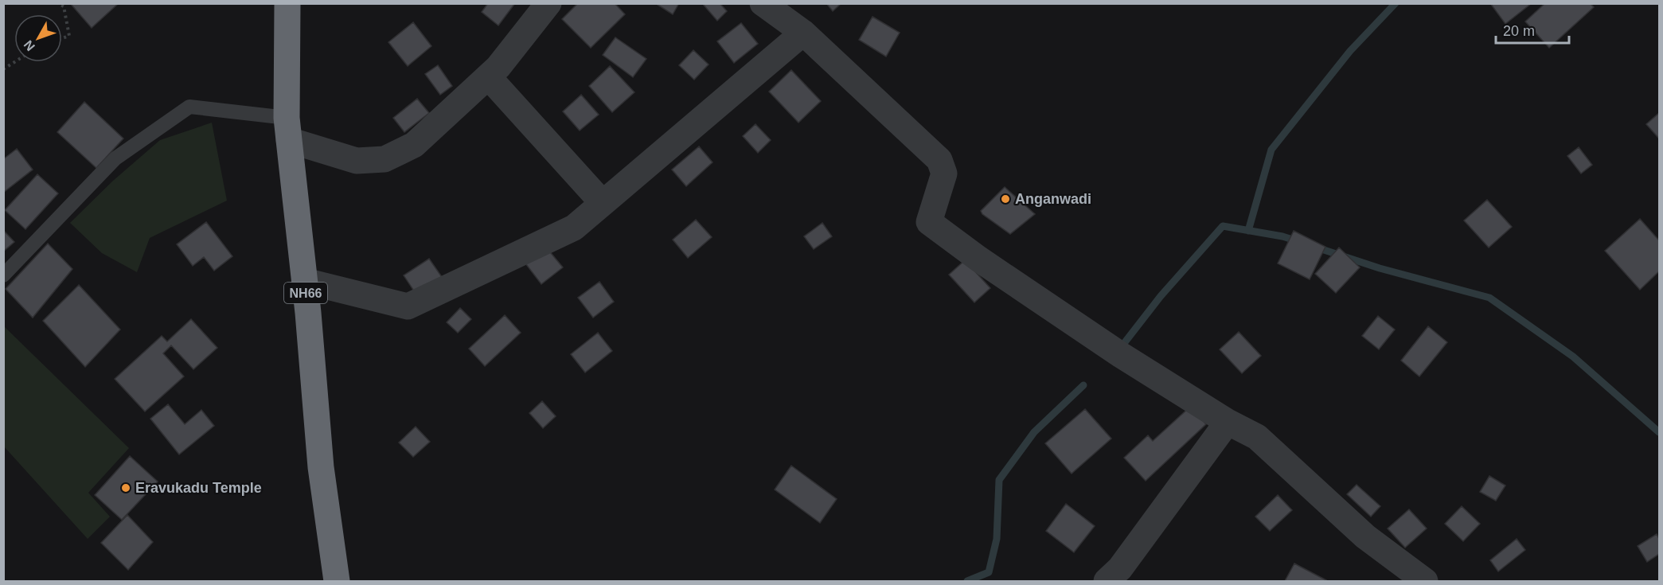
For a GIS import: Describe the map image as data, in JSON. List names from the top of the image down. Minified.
{"streets":{"highway":["NH66"]},"places":["Anganwadi","Eravukadu Temple"],"scale_bar":"20 m","north":"bottom left"}
